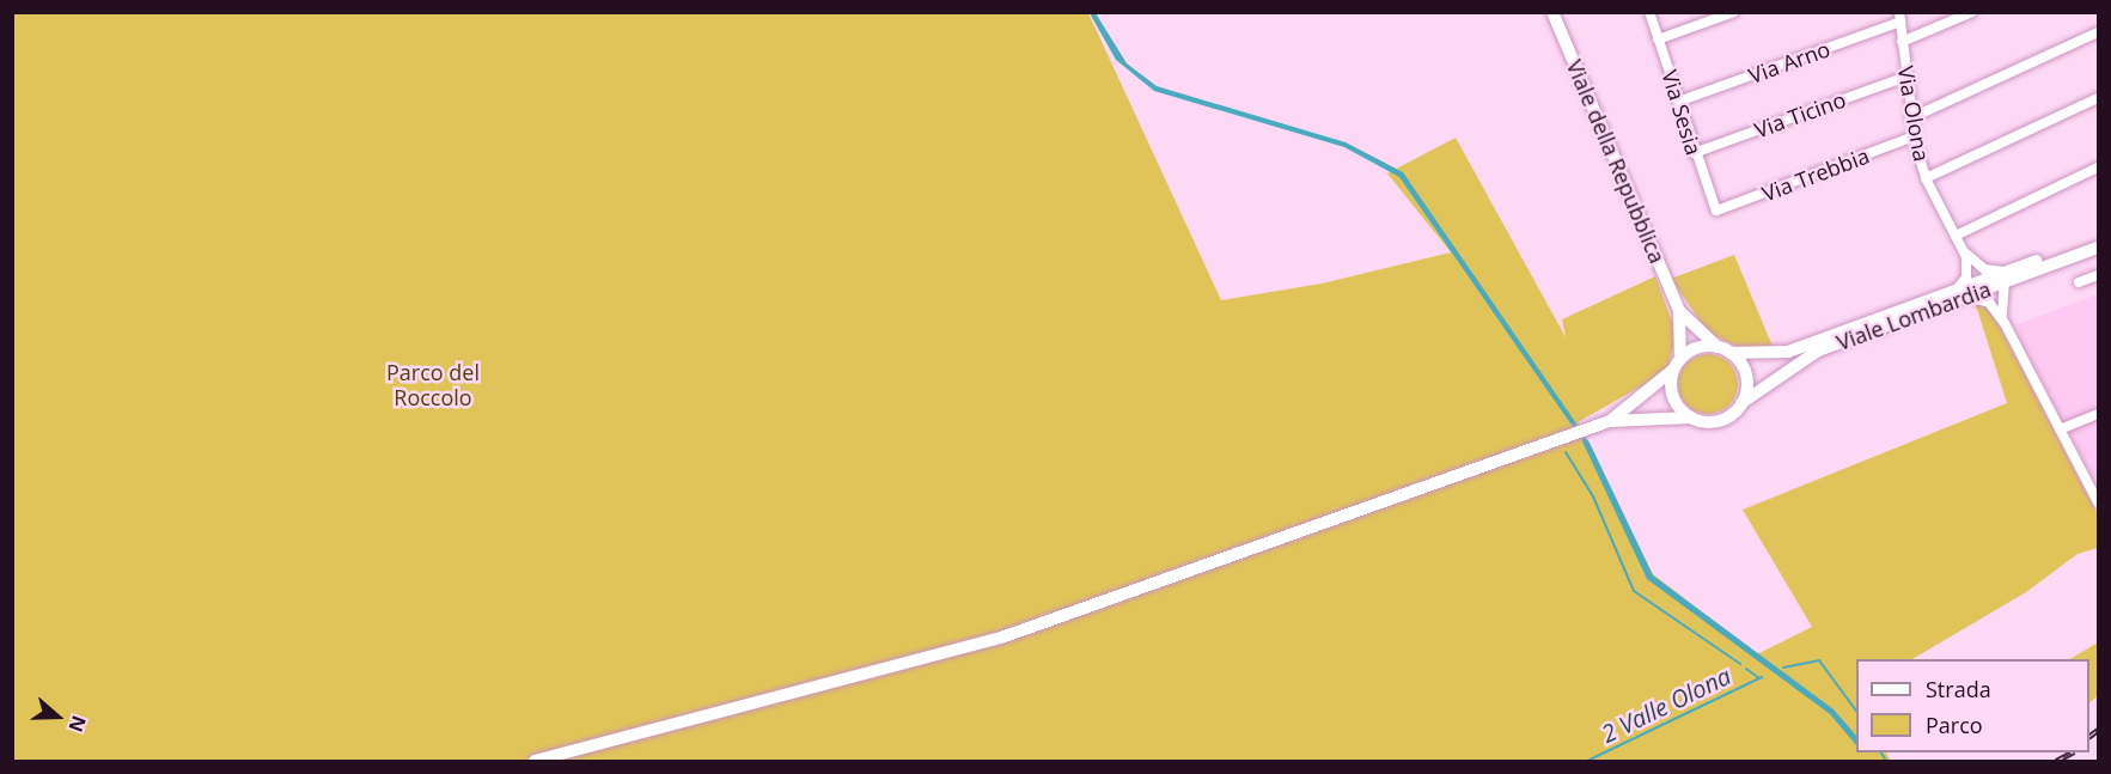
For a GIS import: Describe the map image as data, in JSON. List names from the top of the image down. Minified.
{"streets":{"main road":["Viale della Repubblica","Viale Lombardia"],"street":["Via Arno","Via Sesia","Via Olona","Via Ticino","Via Trebbia"]},"crossings":[["Via Arno","Via Sesia"],["Via Arno","Via Olona"],["Via Sesia","Via Ticino"],["Via Sesia","Via Trebbia"],["Via Olona","Via Ticino"],["Via Olona","Via Trebbia"],["Via Olona","Viale Lombardia"]],"water":["2 Valle Olona"],"parks":["Parco del Roccolo"],"legend":["Strada","Parco"],"north":"right"}
